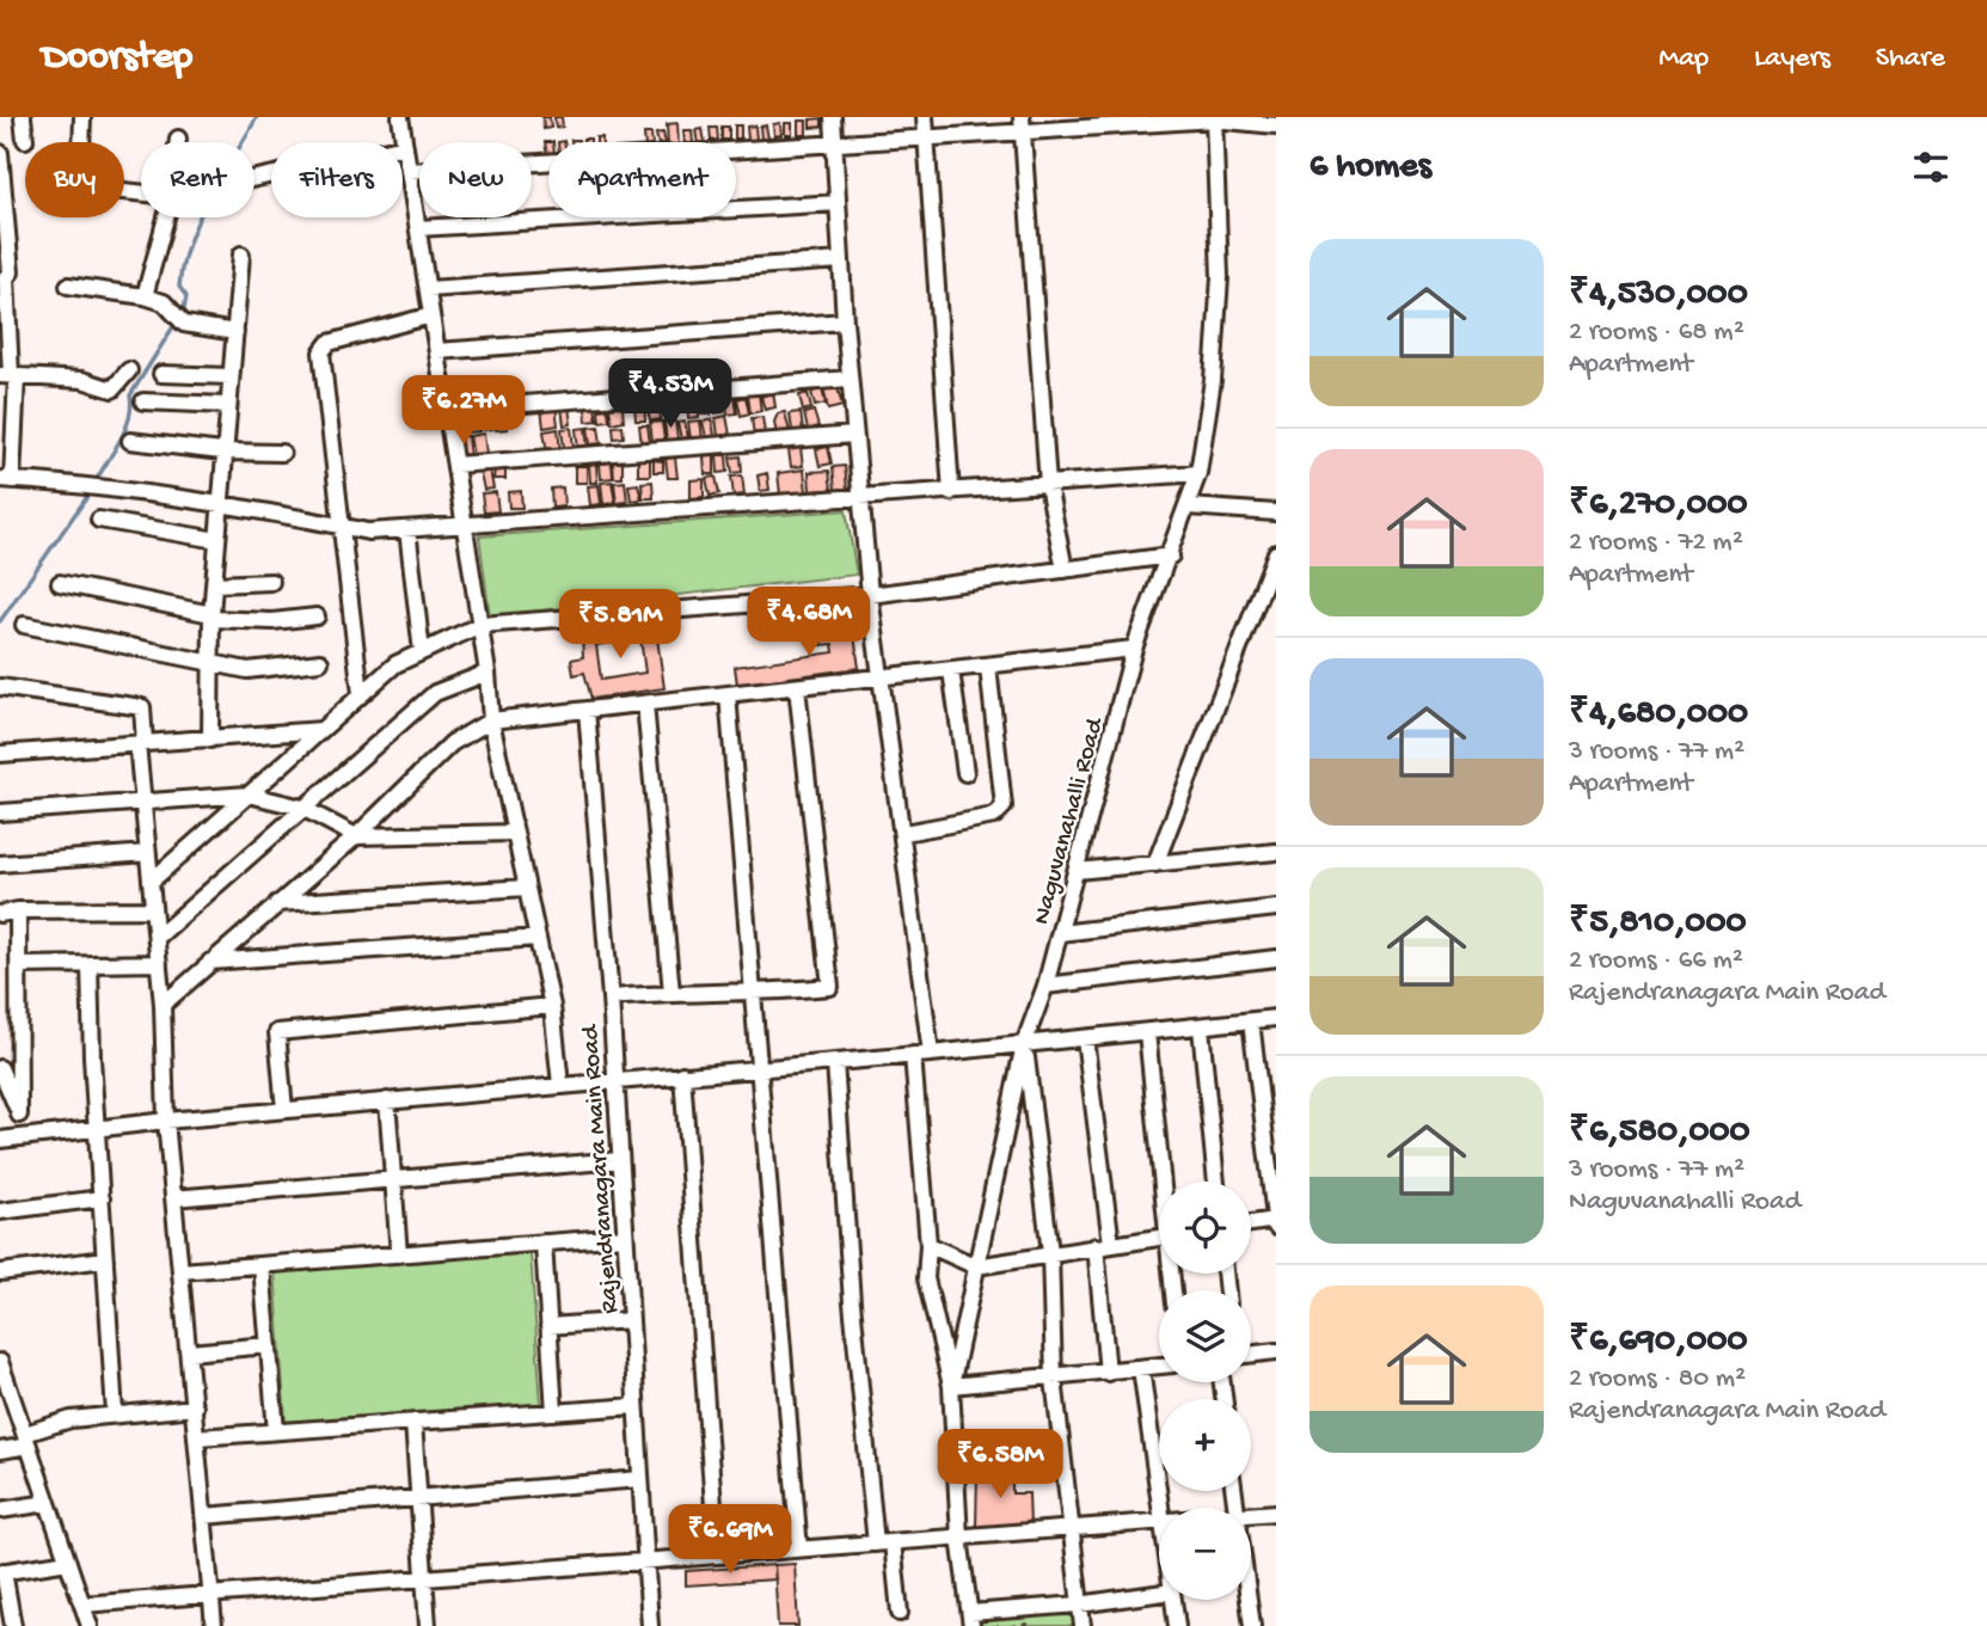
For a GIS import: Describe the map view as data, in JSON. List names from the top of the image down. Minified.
{"streets":{"street":["Naguvanahalli Road","Rajendranagara Main Road"]},"page":{"header":"Doorstep","nav":["Map","Layers","Share"],"heading":"6 homes","chip":["Buy","Rent","Filters","New","Apartment"],"list":[{"name":"₹4,530,000","note":"2 rooms · 68 m² · Apartment"},{"name":"₹6,270,000","note":"2 rooms · 72 m² · Apartment"},{"name":"₹4,680,000","note":"3 rooms · 77 m² · Apartment"},{"name":"₹5,810,000","note":"2 rooms · 66 m² · Rajendranagara Main Road"},{"name":"₹6,580,000","note":"3 rooms · 77 m² · Naguvanahalli Road"},{"name":"₹6,690,000","note":"2 rooms · 80 m² · Rajendranagara Main Road"}],"price":["₹4.53M","₹6.27M","₹4.68M","₹5.81M","₹6.58M","₹6.69M"],"map_buttons":["+","−"]}}
